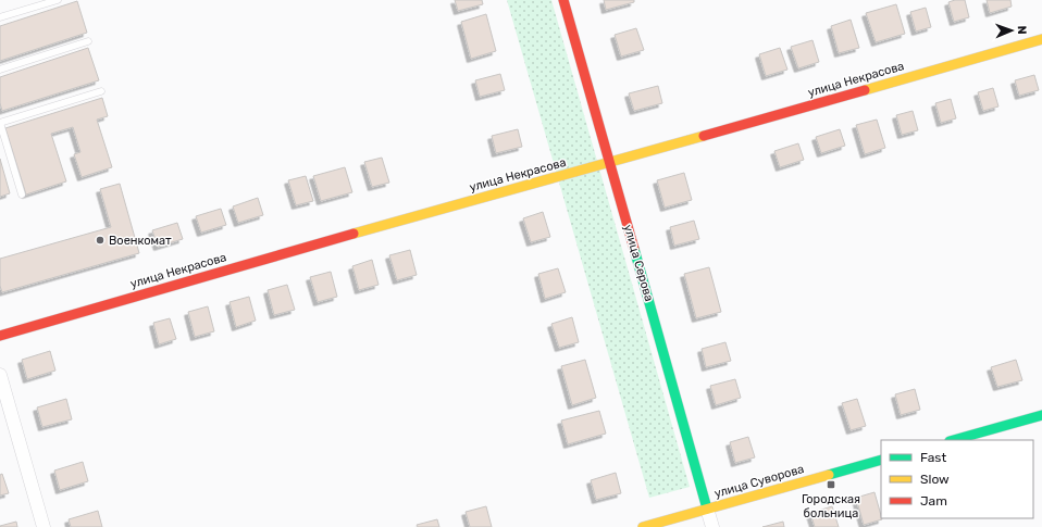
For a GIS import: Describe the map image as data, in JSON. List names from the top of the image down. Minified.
{"streets":{"street":["улица Некрасова","улица Серова","улица Суворова"]},"crossings":[["улица Некрасова","улица Серова"],["улица Серова","улица Суворова"]],"places":{"other":["Военкомат"],"transit":["Городская больница"]},"legend":["Fast","Slow","Jam"],"north":"right"}
